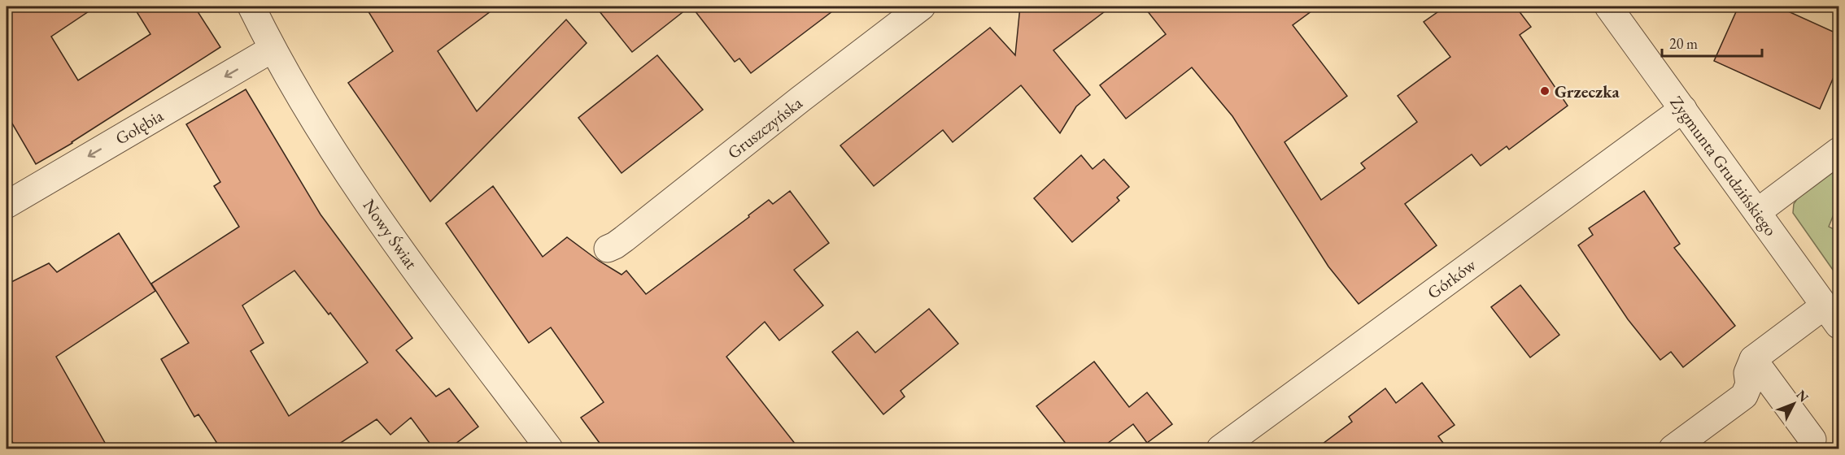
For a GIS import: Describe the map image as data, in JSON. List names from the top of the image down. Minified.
{"streets":{"street":["Gołębia","Gruszczyńska","Zygmunta Grudzińskiego","Nowy Świat","Górków"]},"crossings":[["Gołębia","Nowy Świat"],["Zygmunta Grudzińskiego","Górków"]],"one_way":["Gołębia"],"places":["Grzeczka"],"scale_bar":"20 m","north":"top right"}
